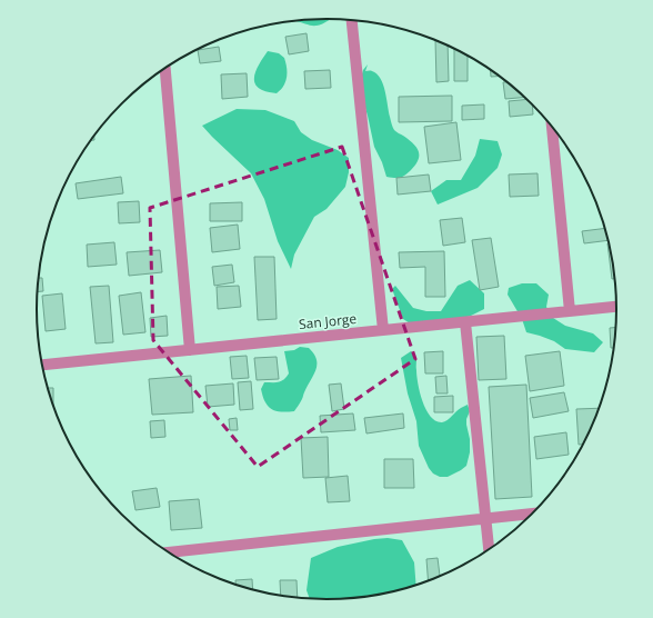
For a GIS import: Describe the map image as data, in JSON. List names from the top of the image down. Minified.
{"streets":{"street":["San Jorge"]}}
